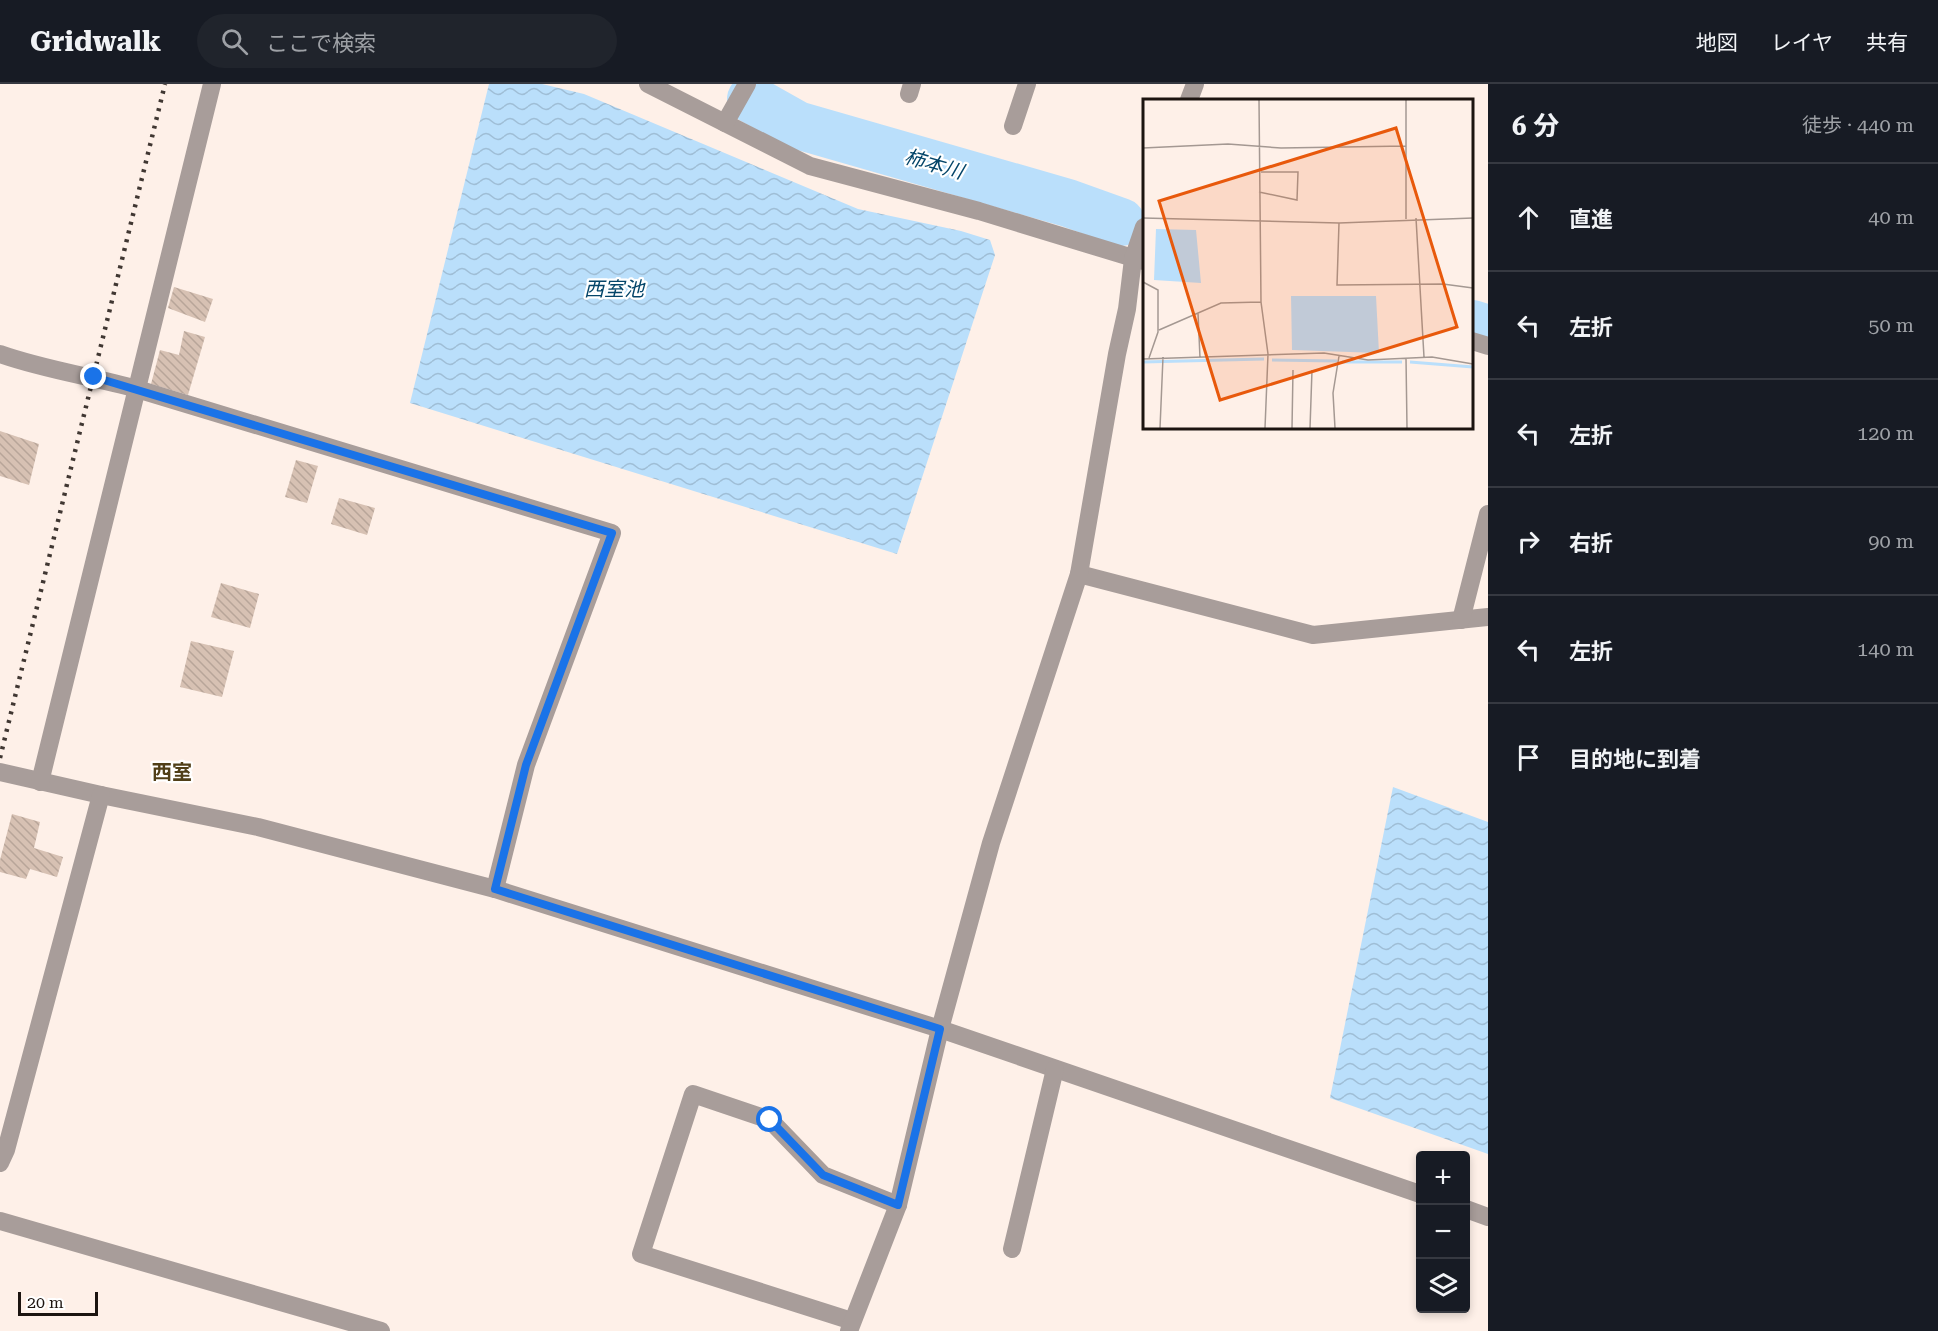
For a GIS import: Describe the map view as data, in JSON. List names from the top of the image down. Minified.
{"districts":["西室"],"water":["柿本川","西室池"],"scale_bar":"20 m","page":{"header":"Gridwalk","search":"ここで検索","nav":["地図","レイヤ","共有"],"heading":["6 分","徒歩 · 440 m"],"list":[["直進","40 m"],["左折","50 m"],["左折","120 m"],["右折","90 m"],["左折","140 m"],"目的地に到着"],"map_buttons":["+","−"],"scale":"20 m"}}
